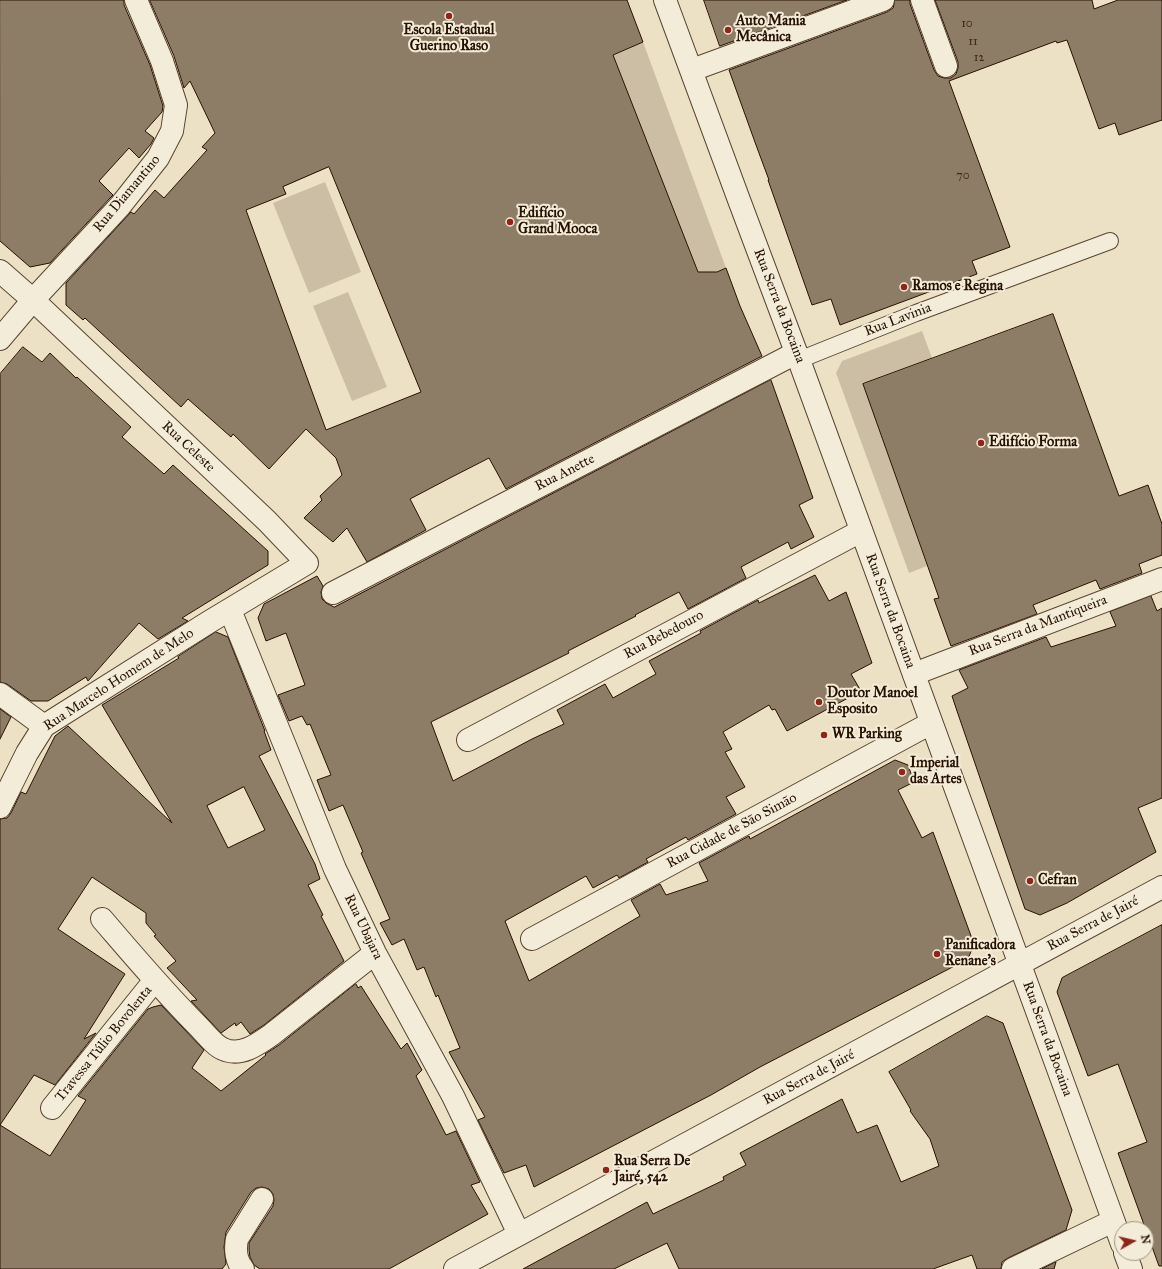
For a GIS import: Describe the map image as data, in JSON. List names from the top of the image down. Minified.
{"streets":{"street":["Rua Diamantino","Rua Serra da Bocaina","Rua Celeste","Rua Anette","Rua Serra da Mantiqueira","Rua Bebedouro","Rua Marcelo Homem de Melo","Rua Cidade de São Simão","Rua Serra de Jairé","Rua Ubajara","Travessa Túlio Bovolenta"],"lane":["Rua Lavinia"]},"crossings":[["Rua Diamantino","Rua Celeste"],["Rua Serra da Bocaina","Rua Lavinia"],["Rua Serra da Bocaina","Rua Anette"],["Rua Serra da Bocaina","Rua Serra da Mantiqueira"],["Rua Serra da Bocaina","Rua Bebedouro"],["Rua Serra da Bocaina","Rua Cidade de São Simão"],["Rua Serra da Bocaina","Rua Serra de Jairé"],["Rua Lavinia","Rua Anette"],["Rua Celeste","Rua Marcelo Homem de Melo"],["Rua Celeste","Rua Ubajara"],["Rua Marcelo Homem de Melo","Rua Ubajara"],["Rua Serra de Jairé","Rua Ubajara"],["Rua Ubajara","Travessa Túlio Bovolenta"]],"places":["Escola Estadual Guerino Raso","Auto Mania Mecânica","Edifício Grand Mooca","Ramos e Regina","Edifício Forma","Doutor Manoel Esposito","WR Parking","Imperial das Artes","Cefran","Panificadora Renane's","Rua Serra De Jairé, 542"],"house_numbers":["10","11","12","70"],"north":"right"}
